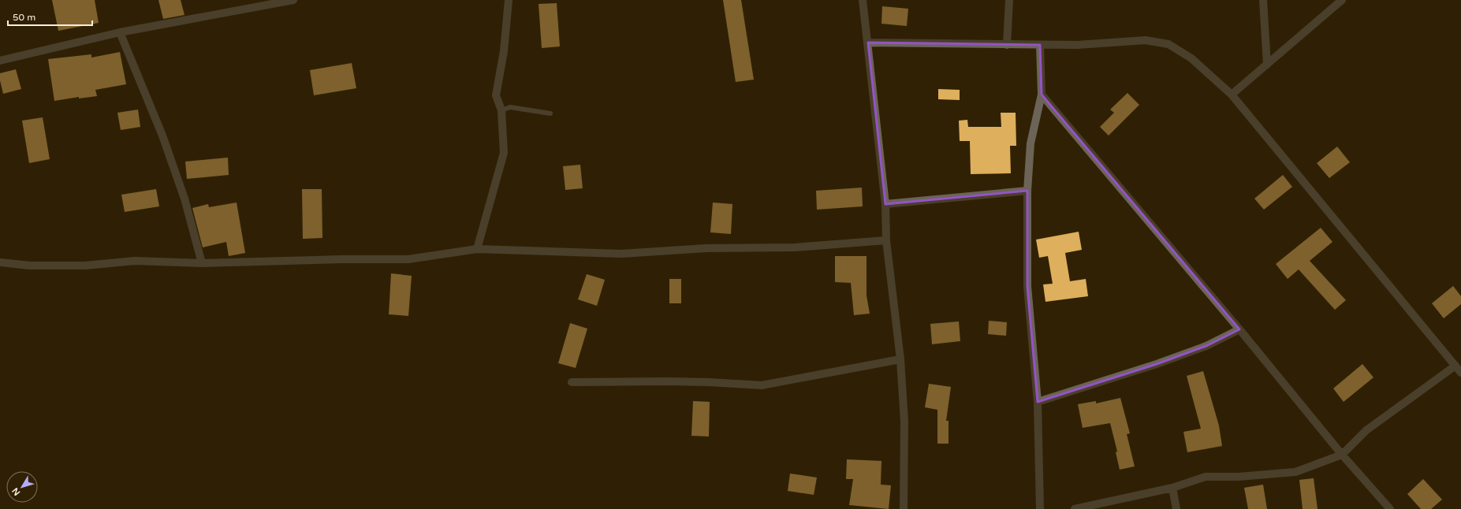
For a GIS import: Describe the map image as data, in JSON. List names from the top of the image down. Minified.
{"scale_bar":"50 m","north":"bottom left"}
